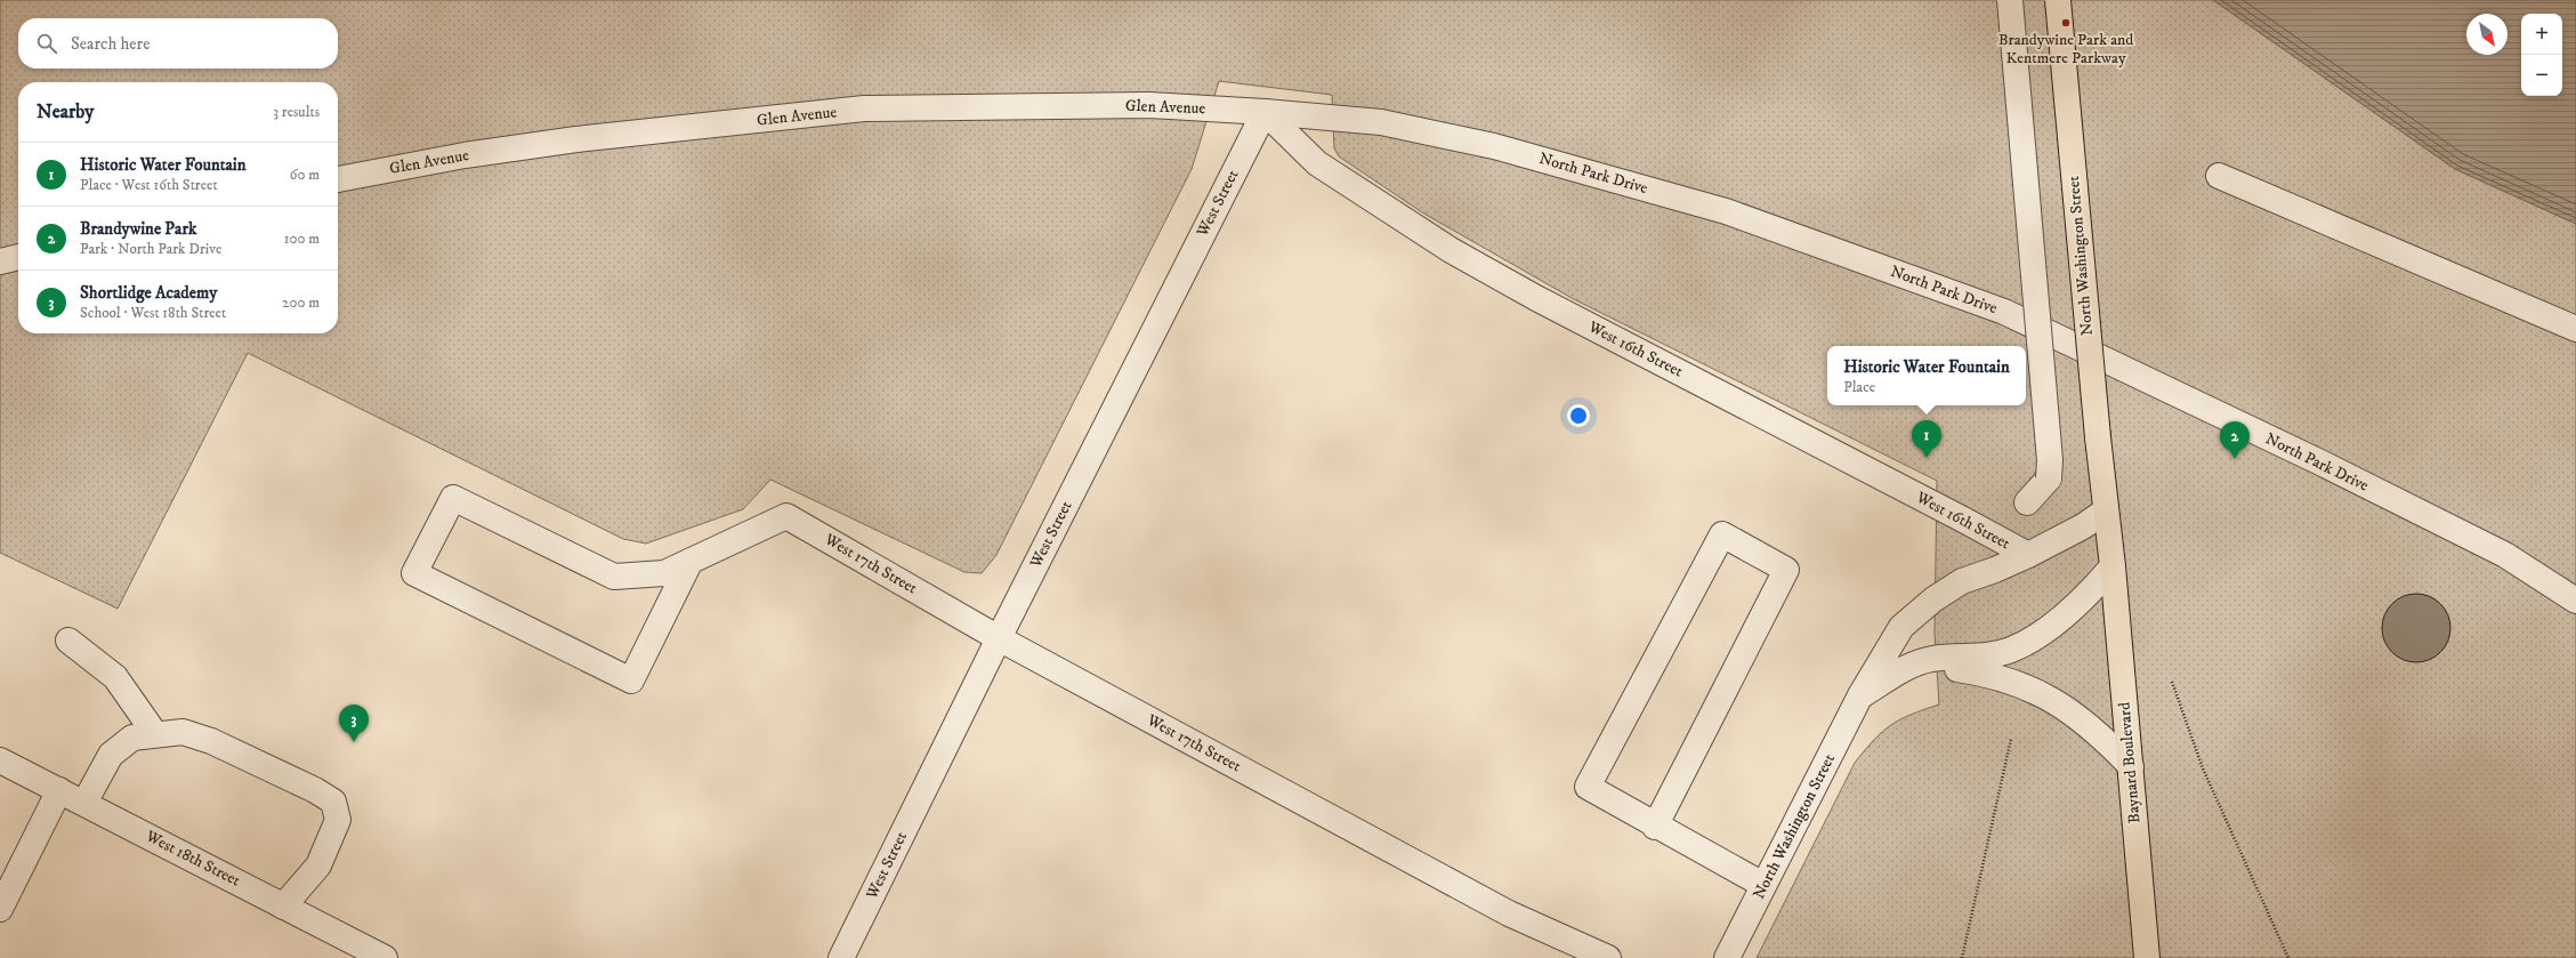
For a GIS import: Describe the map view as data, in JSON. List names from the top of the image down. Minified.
{"streets":{"main road":["North Washington Street","Baynard Boulevard"],"street":["Glen Avenue","North Park Drive","West Street","West 16th Street","West 17th Street","West 18th Street"]},"crossings":[["Glen Avenue","North Park Drive"],["Glen Avenue","West Street"],["Glen Avenue","West 16th Street"],["North Park Drive","West Street"],["North Park Drive","West 16th Street"],["West Street","West 16th Street"],["West Street","West 17th Street"],["North Washington Street","West 16th Street"],["North Washington Street","Baynard Boulevard"]],"places":["Brandywine Park and Kentmere Parkway"],"north":"bottom right","page":{"map_buttons":["+","−"],"search":"Search here","heading":["Nearby","3 results"],"list":[{"mark":"1","name":"Historic Water Fountain","note":"Place · West 16th Street","value":"60 m"},{"mark":"2","name":"Brandywine Park","note":"Park · North Park Drive","value":"100 m"},{"mark":"3","name":"Shortlidge Academy","note":"School · West 18th Street","value":"200 m"}],"popup":["Historic Water Fountain","Place"],"pins":["1","2","3"]}}
